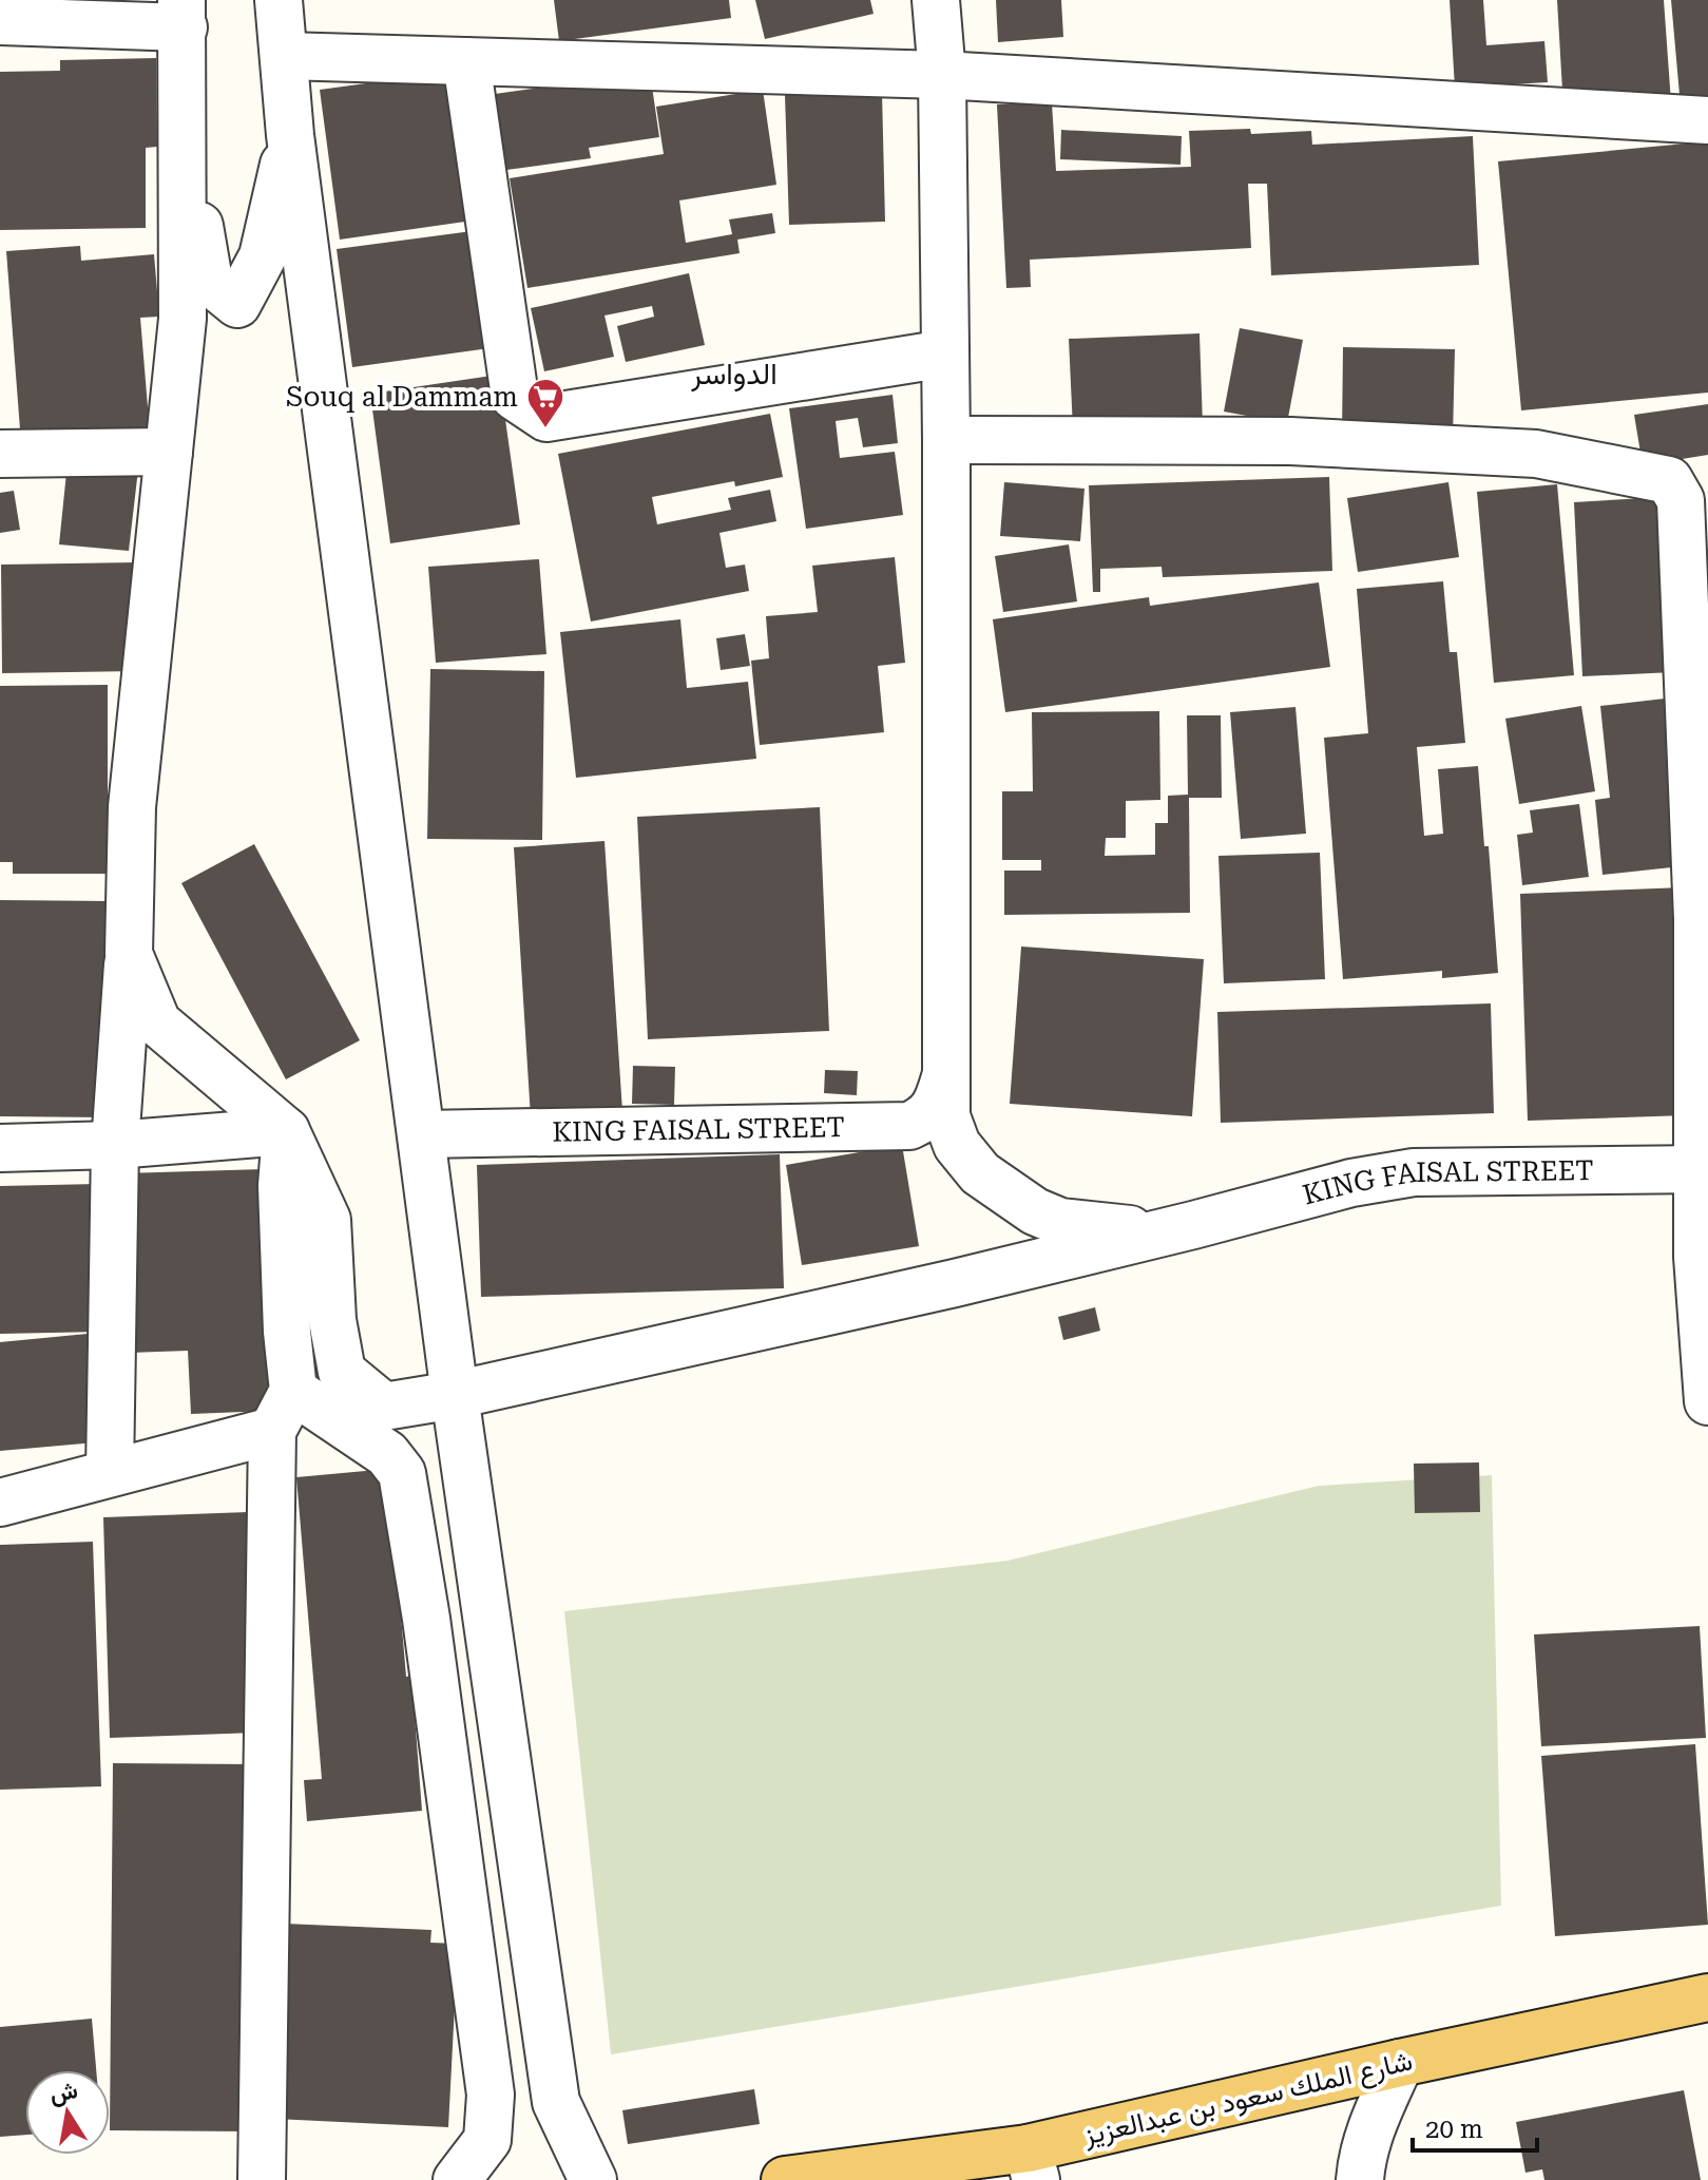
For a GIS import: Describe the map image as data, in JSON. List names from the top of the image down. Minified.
{"streets":{"main road":["شارع الملك سعود بن عبدالعزيز"],"street":["KING FAISAL STREET"]},"districts":["الدواسر"],"places":{"supermarket":["Souq al Dammam"]},"scale_bar":"20 m","north":"top"}
